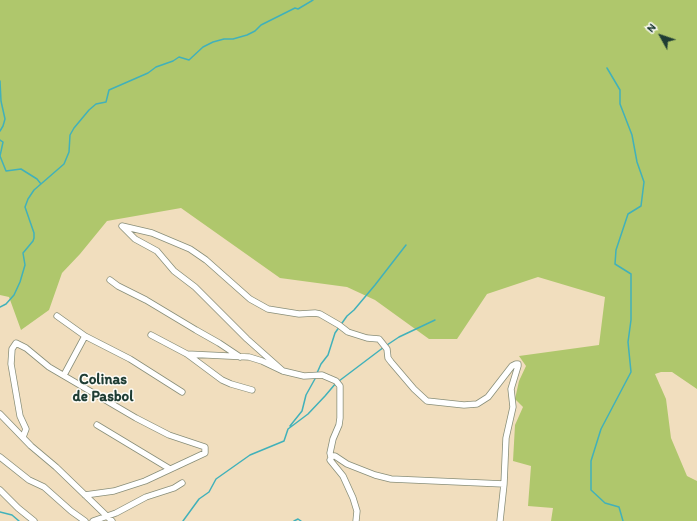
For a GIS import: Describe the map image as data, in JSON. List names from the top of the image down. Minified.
{"districts":["Colinas de Pasbol"],"north":"top left"}
